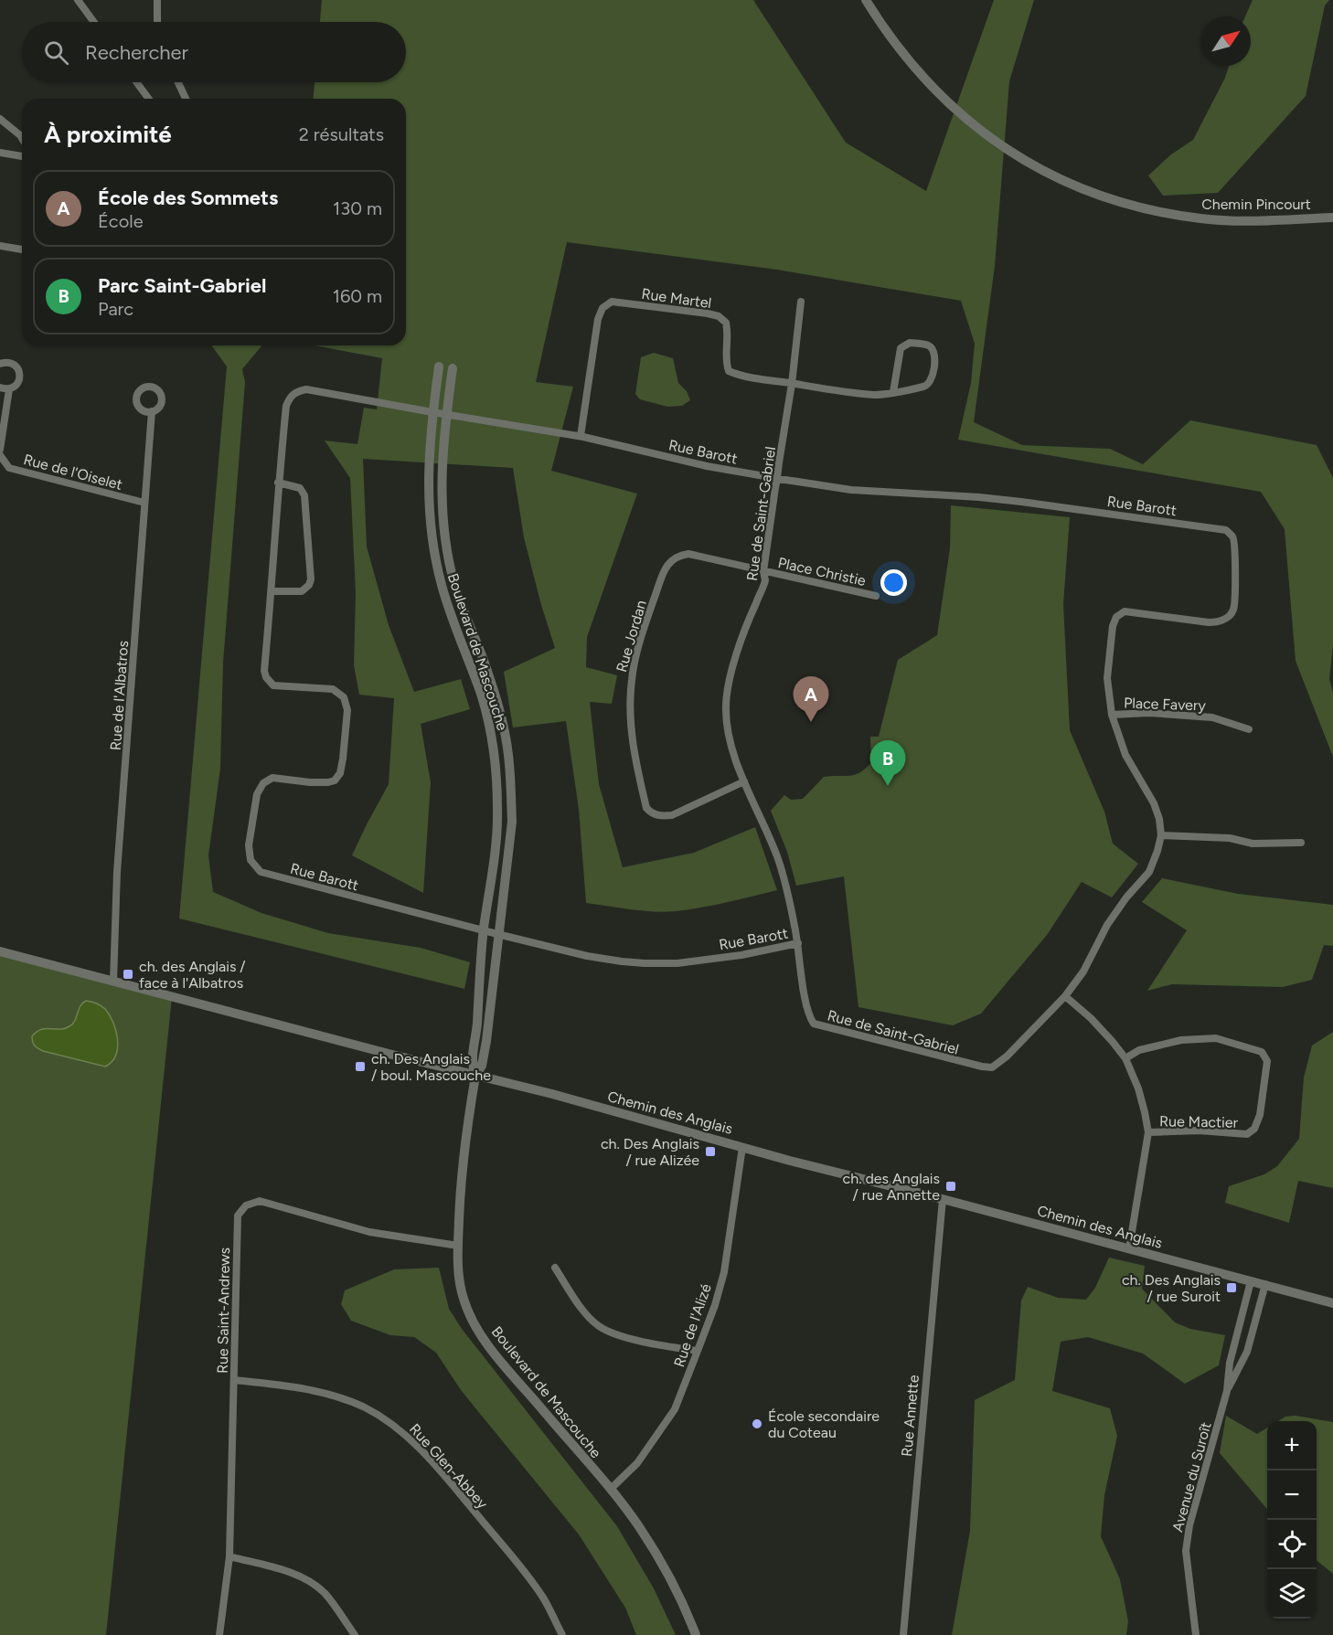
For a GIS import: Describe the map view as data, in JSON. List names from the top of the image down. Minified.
{"streets":{"street":["Chemin Pincourt","Rue Martel","Rue Barott","Rue de l'Oiselet","Rue de Saint-Gabriel","Place Christie","Rue Jordan","Boulevard de Mascouche","Rue de l'Albatros","Place Favery","Chemin des Anglais","Rue Mactier","Rue Saint-Andrews","Rue de l'Alizé","Rue Annette","Rue Glen-Abbey","Avenue du Suroît"]},"crossings":[["Rue Martel","Rue Barott"],["Rue Martel","Rue de Saint-Gabriel"],["Rue Barott","Rue de Saint-Gabriel"],["Rue Barott","Boulevard de Mascouche"],["Rue de l'Oiselet","Rue de l'Albatros"],["Rue de Saint-Gabriel","Place Christie"],["Rue de Saint-Gabriel","Rue Jordan"],["Rue de Saint-Gabriel","Place Favery"],["Place Christie","Rue Jordan"],["Boulevard de Mascouche","Chemin des Anglais"],["Boulevard de Mascouche","Rue Saint-Andrews"],["Boulevard de Mascouche","Rue de l'Alizé"],["Rue de l'Albatros","Chemin des Anglais"],["Chemin des Anglais","Rue de l'Alizé"],["Chemin des Anglais","Rue Annette"],["Chemin des Anglais","Avenue du Suroît"],["Rue Saint-Andrews","Rue Glen-Abbey"]],"places":{"transit":["ch. des Anglais / face à l'Albatros","ch. Des Anglais / boul. Mascouche","ch. Des Anglais / rue Alizée","ch. des Anglais / rue Annette","ch. Des Anglais / rue Suroit"],"other":["École secondaire du Coteau"]},"north":"top right","page":{"search":"Rechercher","heading":["À proximité","2 résultats"],"list":[{"mark":"A","name":"École des Sommets","note":"École","value":"130 m"},{"mark":"B","name":"Parc Saint-Gabriel","note":"Parc","value":"160 m"}],"pins":["A","B"],"map_buttons":["+","−"]}}
